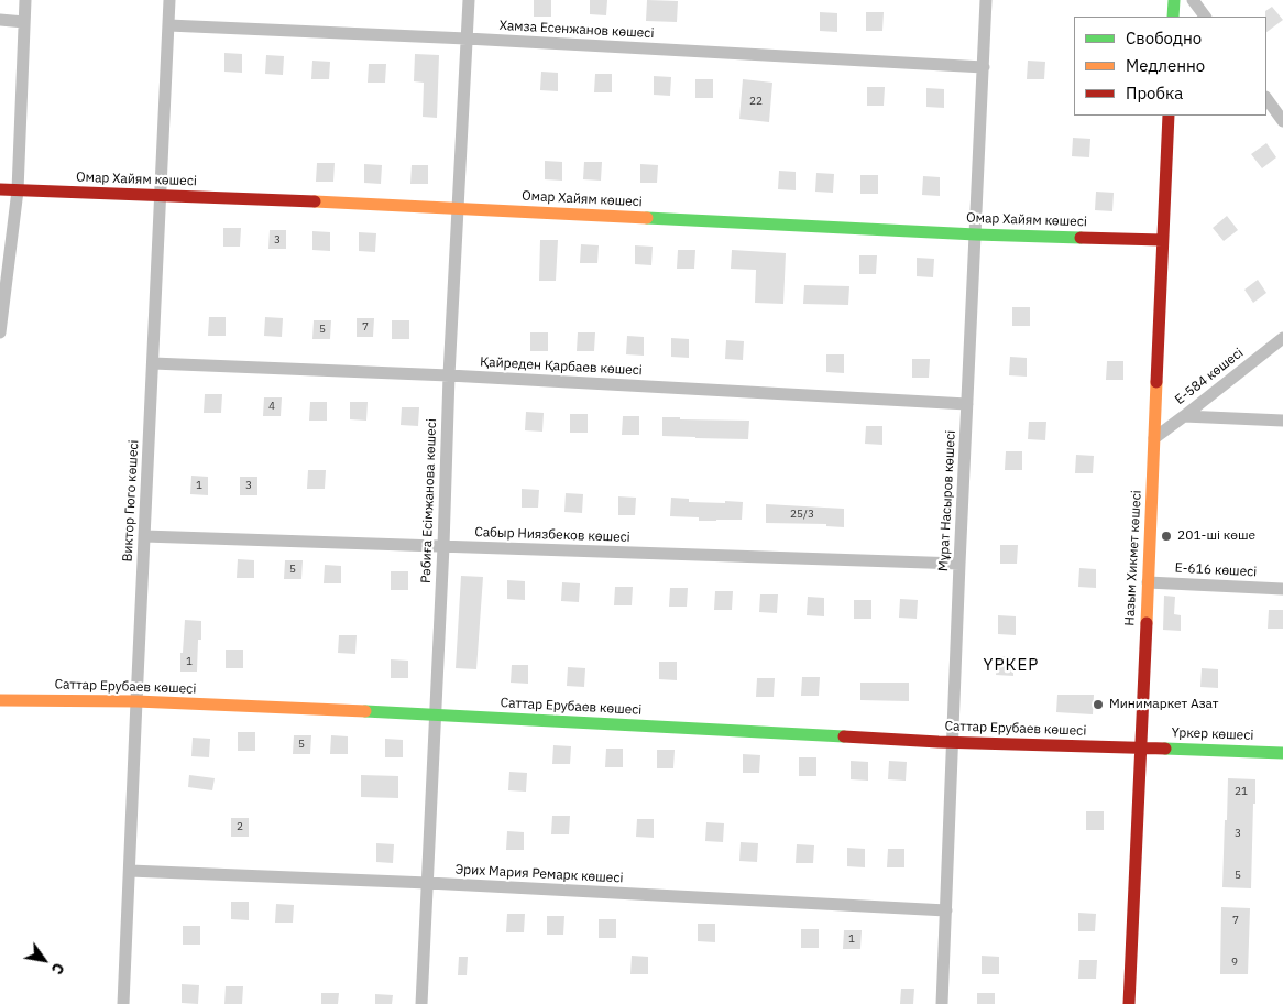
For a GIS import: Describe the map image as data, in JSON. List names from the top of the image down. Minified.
{"streets":{"street":["Хамза Есенжанов көшесі","Омар Хайям көшесі","Қайреден Қарбаев көшесі","Е-584 көшесі","Виктор Гюго көшесі","Рәбиға Есімжанова көшесі","Мұрат Насыров көшесі","Сабыр Ниязбеков көшесі","Назым Хикмет көшесі","Е-616 көшесі","Саттар Ерубаев көшесі","Үркер көшесі","Эрих Мария Ремарк көшесі"]},"crossings":[["Хамза Есенжанов көшесі","Виктор Гюго көшесі"],["Хамза Есенжанов көшесі","Рәбиға Есімжанова көшесі"],["Хамза Есенжанов көшесі","Мұрат Насыров көшесі"],["Омар Хайям көшесі","Виктор Гюго көшесі"],["Омар Хайям көшесі","Рәбиға Есімжанова көшесі"],["Омар Хайям көшесі","Мұрат Насыров көшесі"],["Омар Хайям көшесі","Назым Хикмет көшесі"],["Қайреден Қарбаев көшесі","Виктор Гюго көшесі"],["Қайреден Қарбаев көшесі","Рәбиға Есімжанова көшесі"],["Қайреден Қарбаев көшесі","Мұрат Насыров көшесі"],["Е-584 көшесі","Назым Хикмет көшесі"],["Виктор Гюго көшесі","Сабыр Ниязбеков көшесі"],["Виктор Гюго көшесі","Саттар Ерубаев көшесі"],["Виктор Гюго көшесі","Эрих Мария Ремарк көшесі"],["Рәбиға Есімжанова көшесі","Сабыр Ниязбеков көшесі"],["Рәбиға Есімжанова көшесі","Саттар Ерубаев көшесі"],["Рәбиға Есімжанова көшесі","Эрих Мария Ремарк көшесі"],["Мұрат Насыров көшесі","Сабыр Ниязбеков көшесі"],["Мұрат Насыров көшесі","Саттар Ерубаев көшесі"],["Мұрат Насыров көшесі","Эрих Мария Ремарк көшесі"],["Назым Хикмет көшесі","Е-616 көшесі"],["Назым Хикмет көшесі","Саттар Ерубаев көшесі"],["Назым Хикмет көшесі","Үркер көшесі"],["Саттар Ерубаев көшесі","Үркер көшесі"]],"districts":["ҮРКЕР"],"places":["201-ші көше","Минимаркет Азат"],"house_numbers":["22","3","7","5","4","1","3","25/3","5","1","5","21","2","3","5","7","1","9"],"legend":["Свободно","Медленно","Пробка"],"north":"bottom right"}
